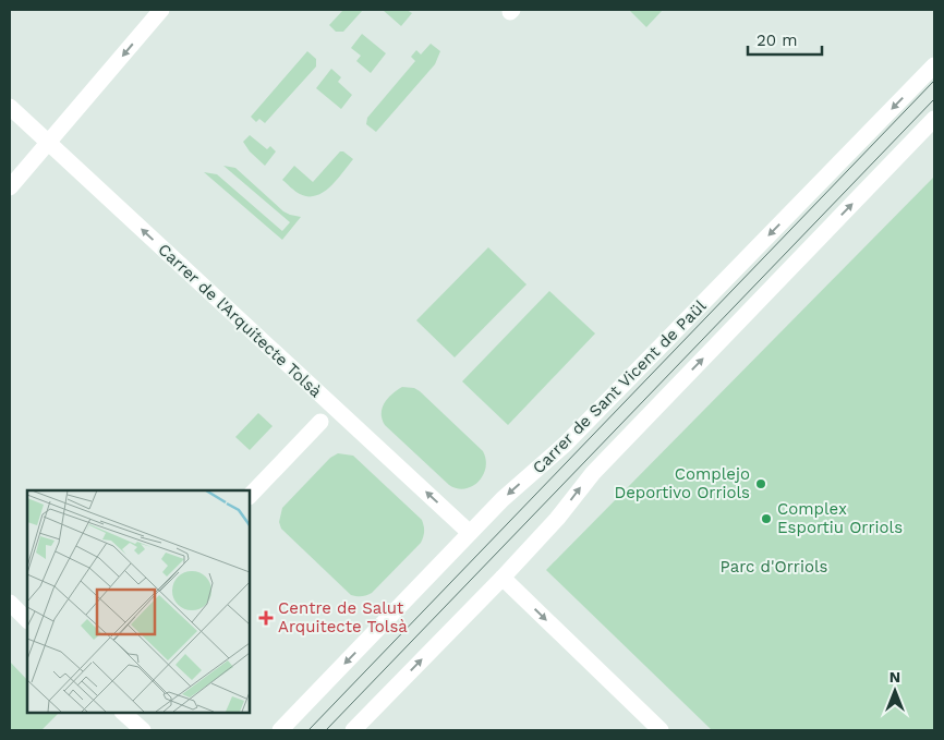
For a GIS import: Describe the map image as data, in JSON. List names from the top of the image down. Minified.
{"streets":{"street":["Carrer de l'Arquitecte Tolsà","Carrer de Sant Vicent de Paül"]},"crossings":[["Carrer de l'Arquitecte Tolsà","Carrer de Sant Vicent de Paül"]],"one_way":["Carrer de l'Arquitecte Tolsà"],"parks":["Parc d'Orriols"],"places":{"other":["Complejo Deportivo Orriols","Complex Esportiu Orriols"],"health":["Centre de Salut Arquitecte Tolsà"]},"scale_bar":"20 m","north":"top"}
